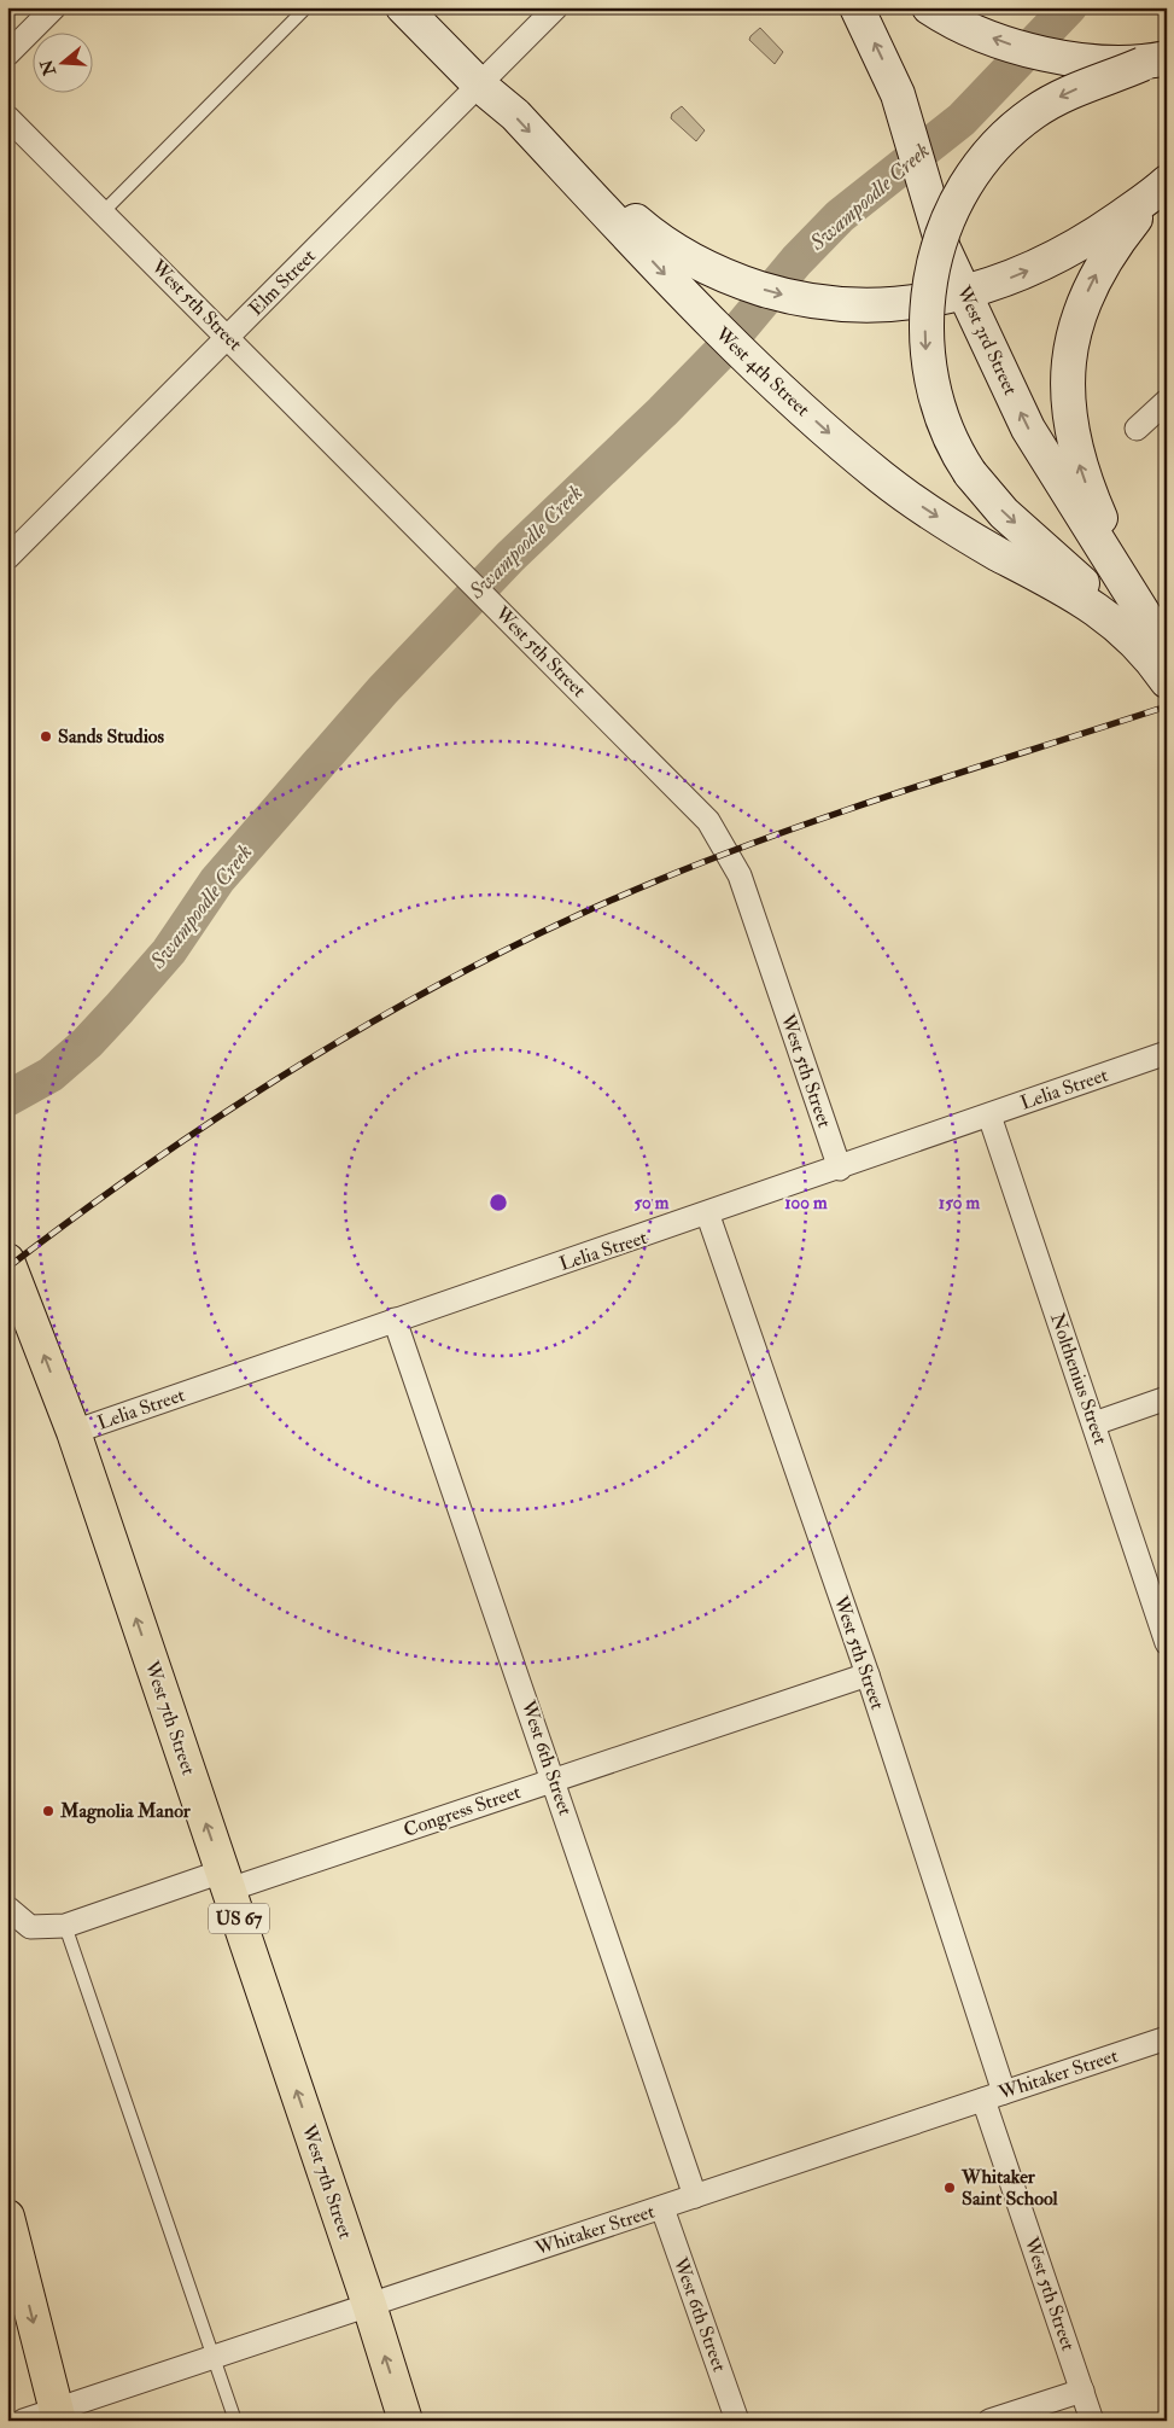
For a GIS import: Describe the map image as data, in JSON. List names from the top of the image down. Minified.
{"streets":{"main road":["West 3rd Street","West 4th Street","West 7th Street","US 67"],"street":["Elm Street","West 5th Street","Lelia Street","Nolthenius Street","West 6th Street","Congress Street","Whitaker Street"]},"crossings":[["Elm Street","West 5th Street"],["Elm Street","West 4th Street"],["West 5th Street","Lelia Street"],["West 5th Street","Congress Street"],["West 5th Street","Whitaker Street"],["West 3rd Street","West 4th Street"],["Lelia Street","Nolthenius Street"],["Lelia Street","West 7th Street"],["Lelia Street","West 6th Street"],["West 7th Street","Congress Street"],["West 7th Street","Whitaker Street"],["West 6th Street","Congress Street"],["West 6th Street","Whitaker Street"]],"one_way":["West 3rd Street","West 4th Street","West 7th Street"],"water":["Swampoodle Creek"],"places":["Sands Studios","Magnolia Manor","Whitaker Saint School"],"north":"left","rings":["50 m","100 m","150 m"]}
